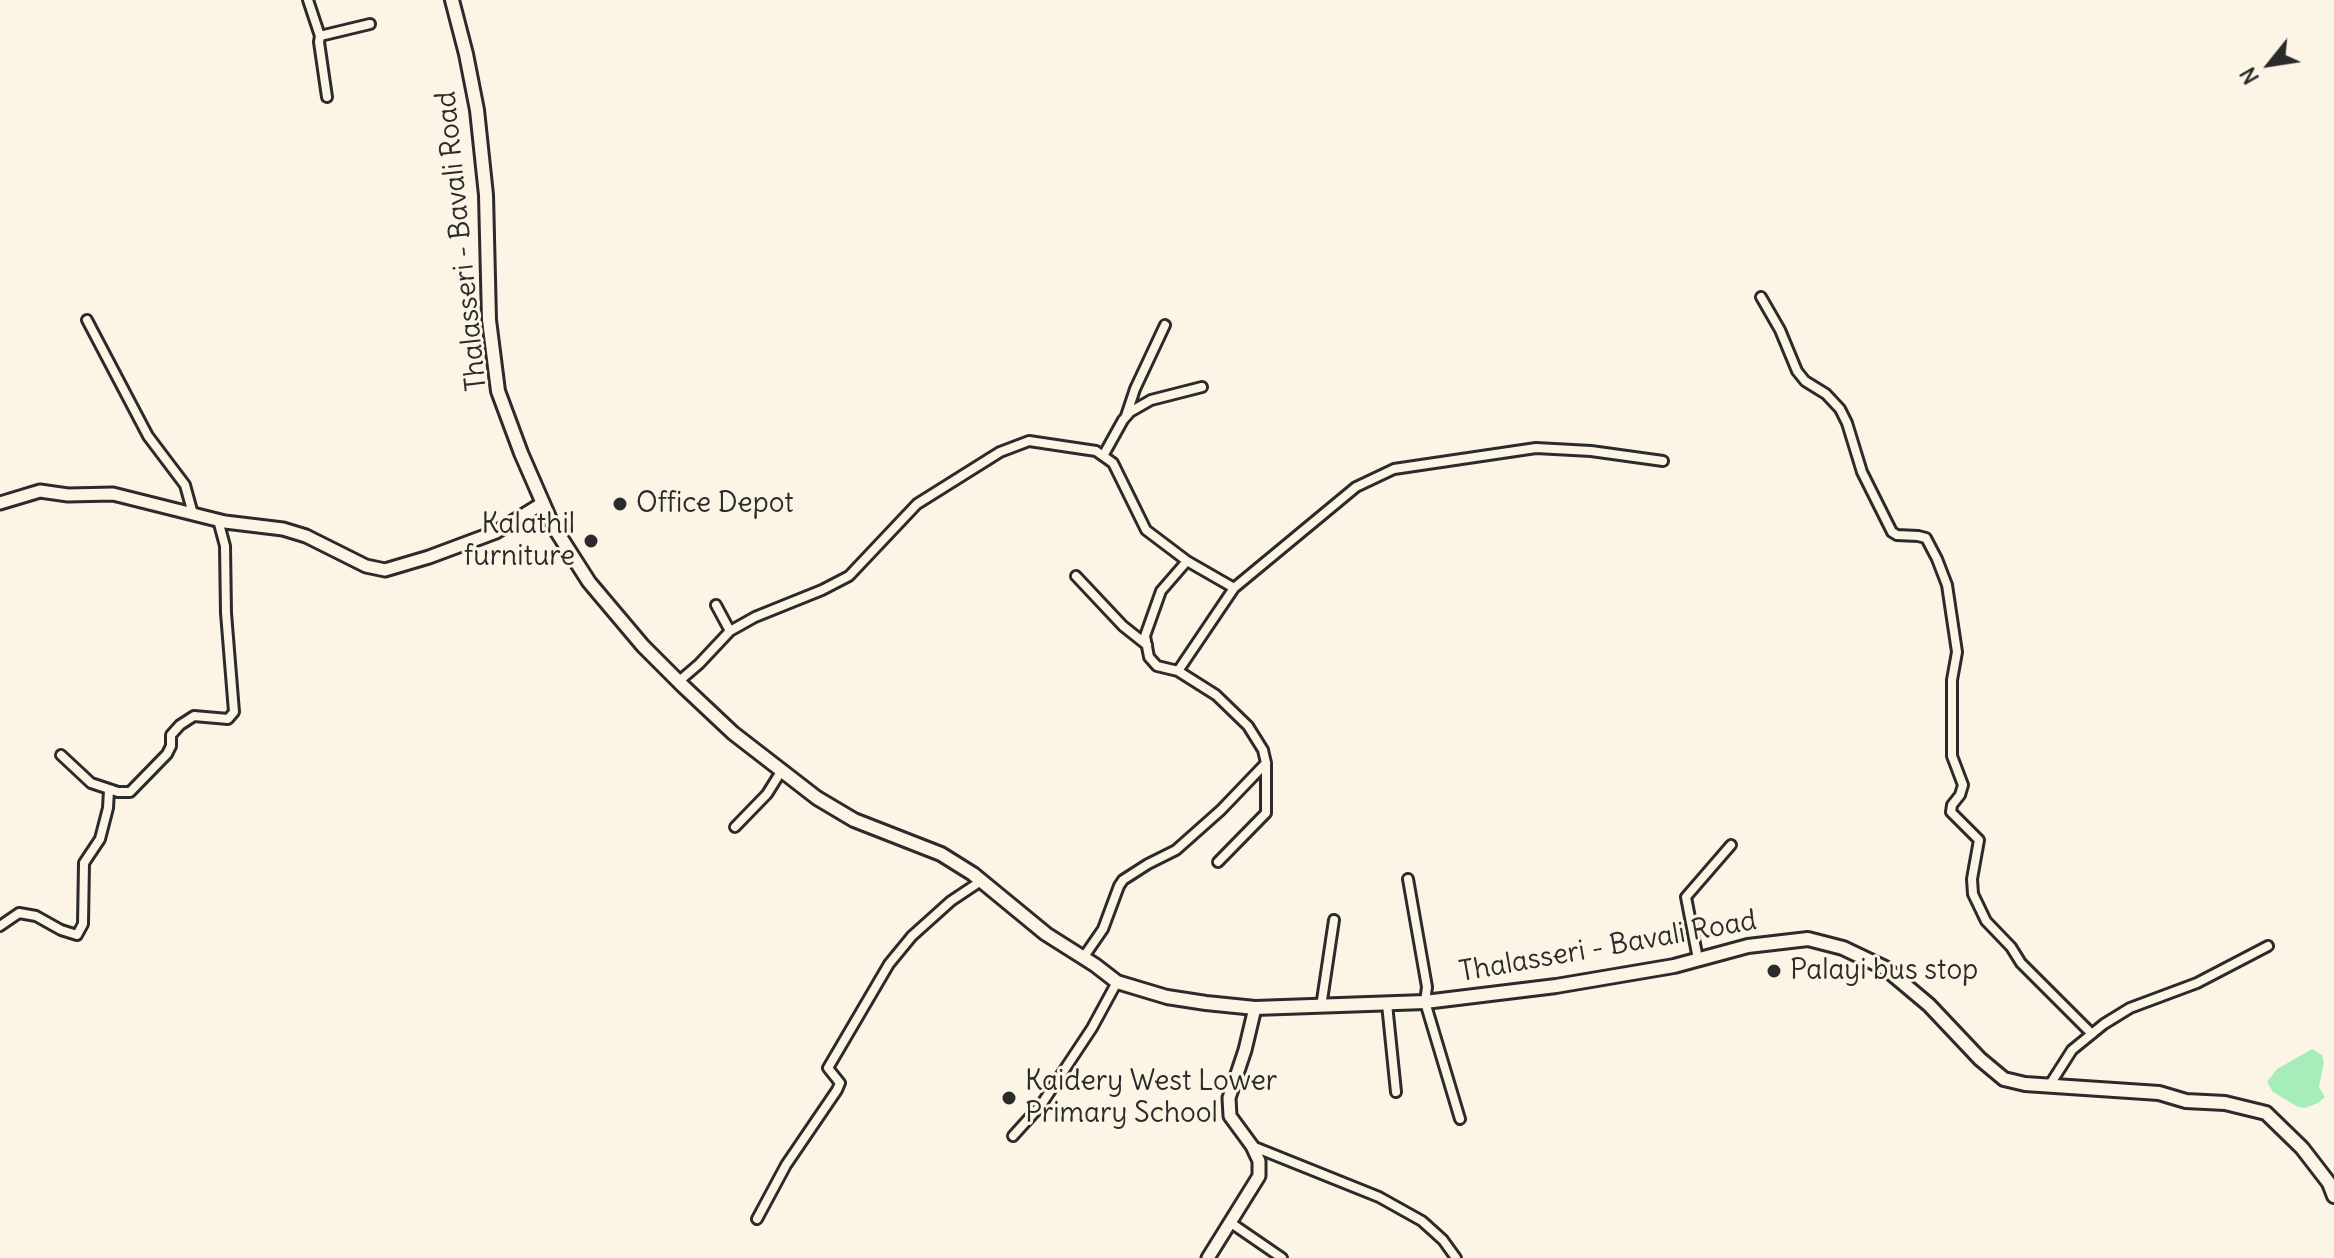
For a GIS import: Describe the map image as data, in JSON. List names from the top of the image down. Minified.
{"streets":{"main road":["Thalasseri - Bavali Road"]},"places":["Office Depot","Kalathil furniture","Palayi bus stop","Kaidery West Lower Primary School"],"north":"bottom left"}
